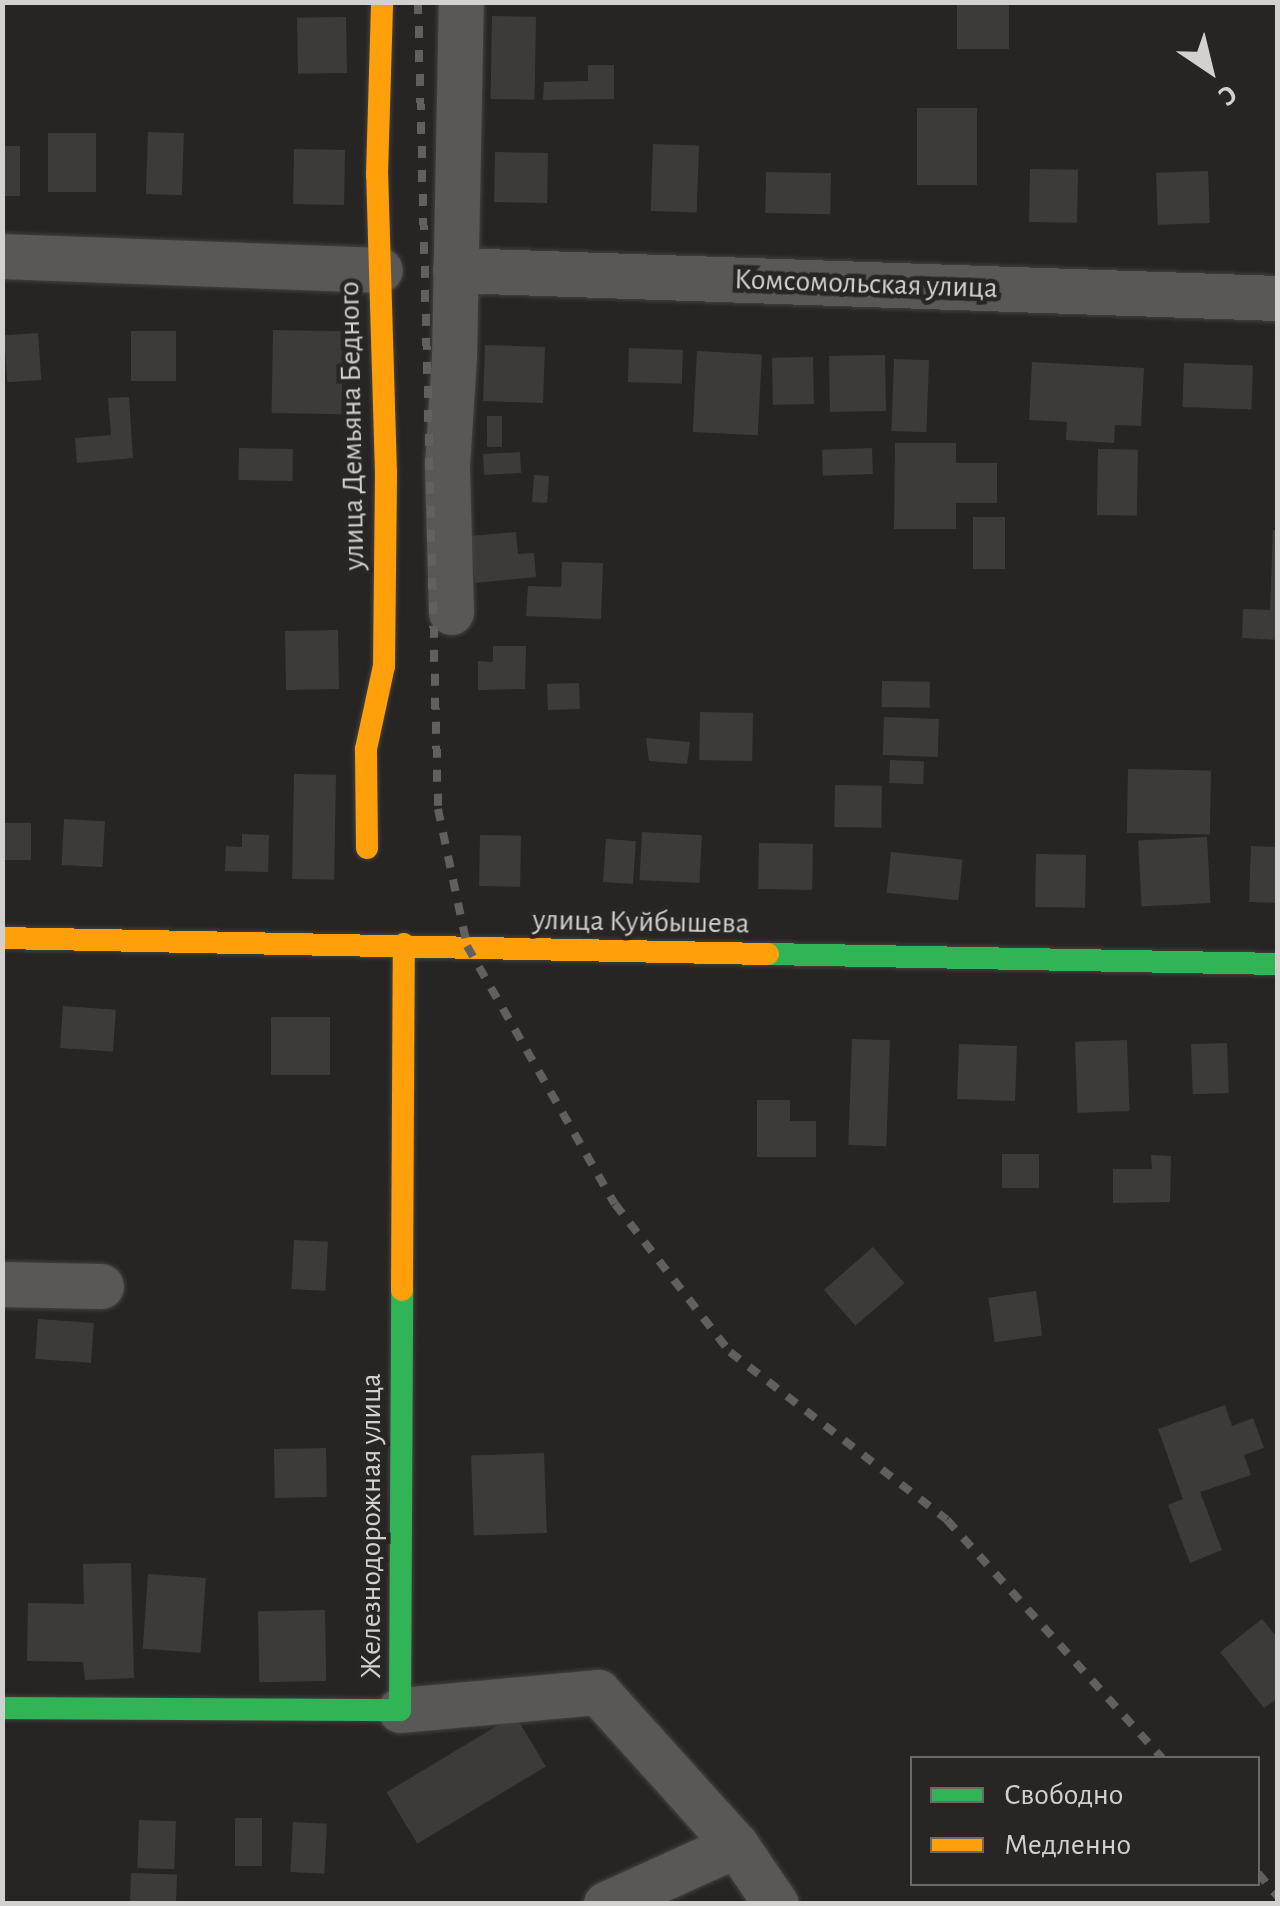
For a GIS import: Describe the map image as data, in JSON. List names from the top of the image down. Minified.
{"streets":{"street":["Комсомольская улица","улица Демьяна Бедного","улица Куйбышева","Железнодорожная улица"]},"crossings":[["улица Куйбышева","Железнодорожная улица"]],"legend":["Свободно","Медленно"],"north":"bottom right"}
